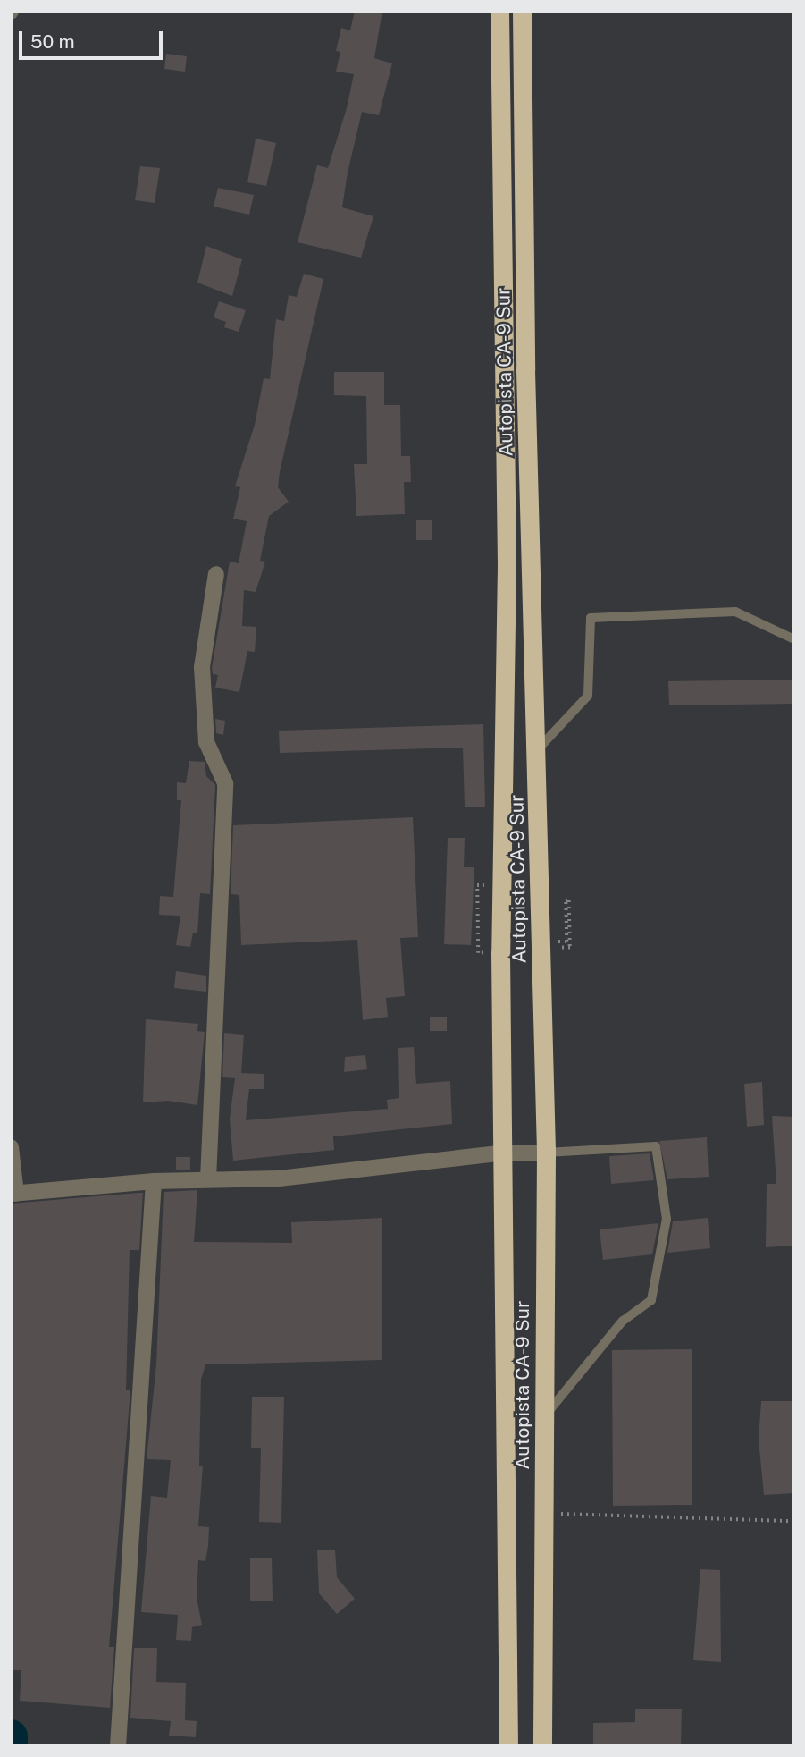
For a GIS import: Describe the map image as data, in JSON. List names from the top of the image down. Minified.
{"streets":{"highway":["Autopista CA-9 Sur"]},"scale_bar":"50 m"}
